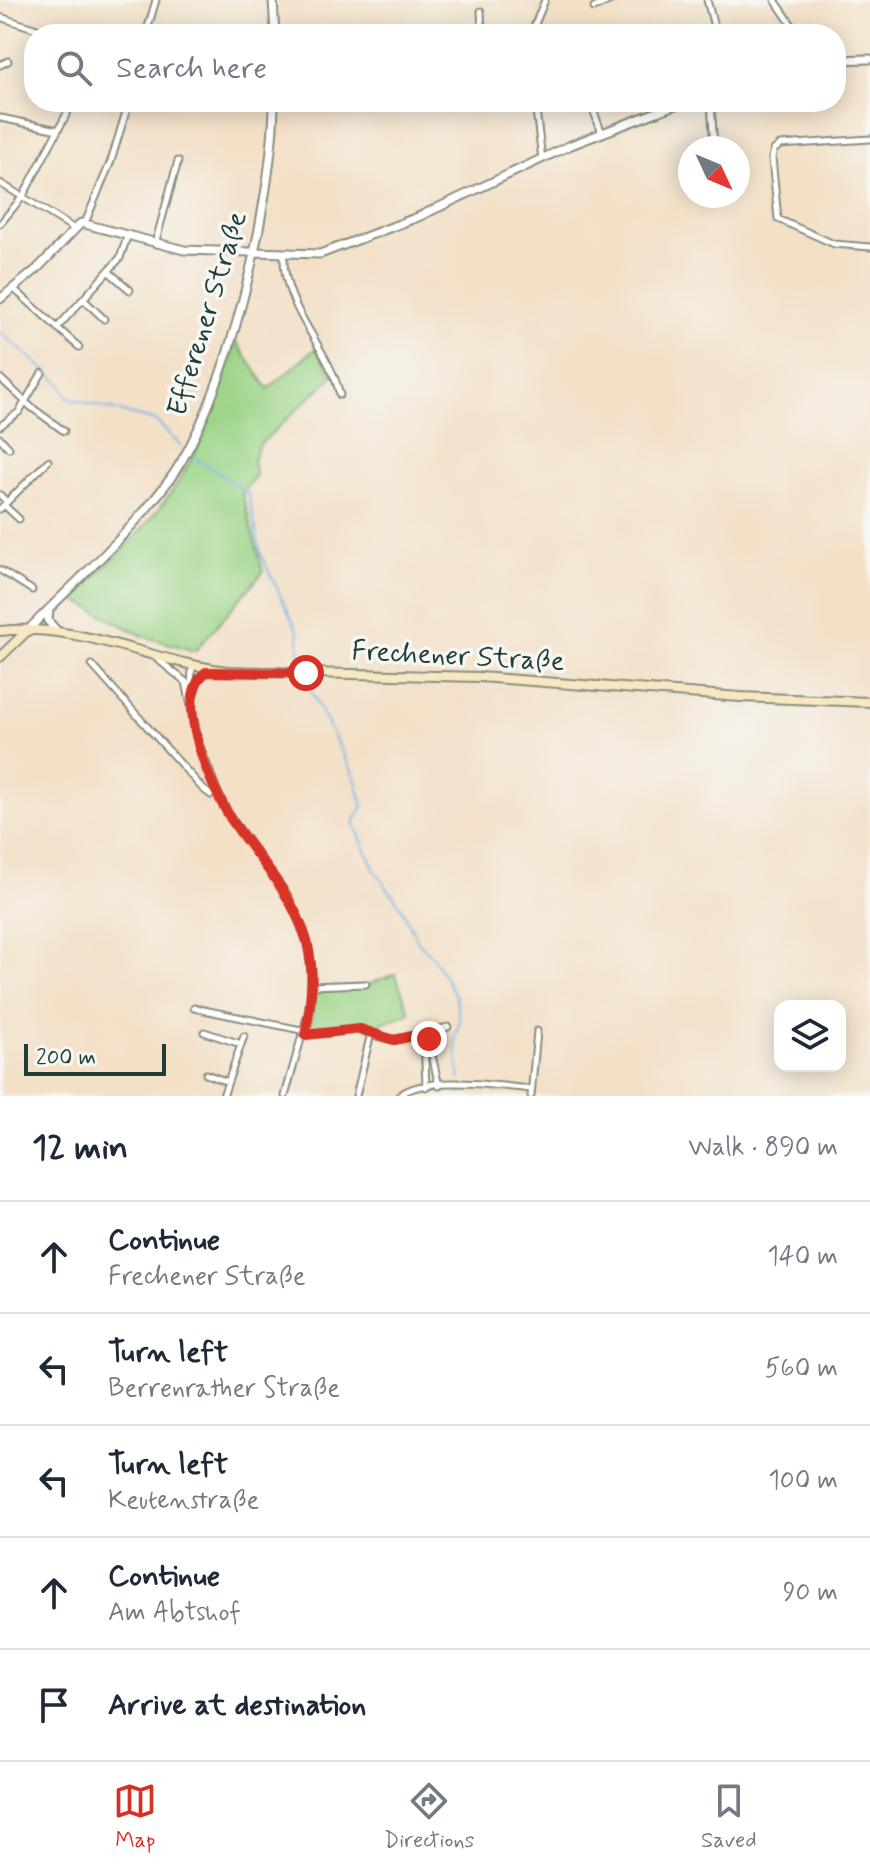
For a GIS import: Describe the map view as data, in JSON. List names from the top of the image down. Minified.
{"streets":{"main road":["Efferener Straße","Frechener Straße"]},"crossings":[["Efferener Straße","Frechener Straße"]],"scale_bar":"200 m","north":"bottom right","page":{"search":"Search here","scale":"200 m","heading":["12 min","Walk · 890 m"],"list":[["Continue","Frechener Straße","140 m"],["Turn left","Berrenrather Straße","560 m"],["Turn left","Keutenstraße","100 m"],["Continue","Am Abtshof","90 m"],"Arrive at destination"],"nav":["Map","Directions","Saved"]}}
